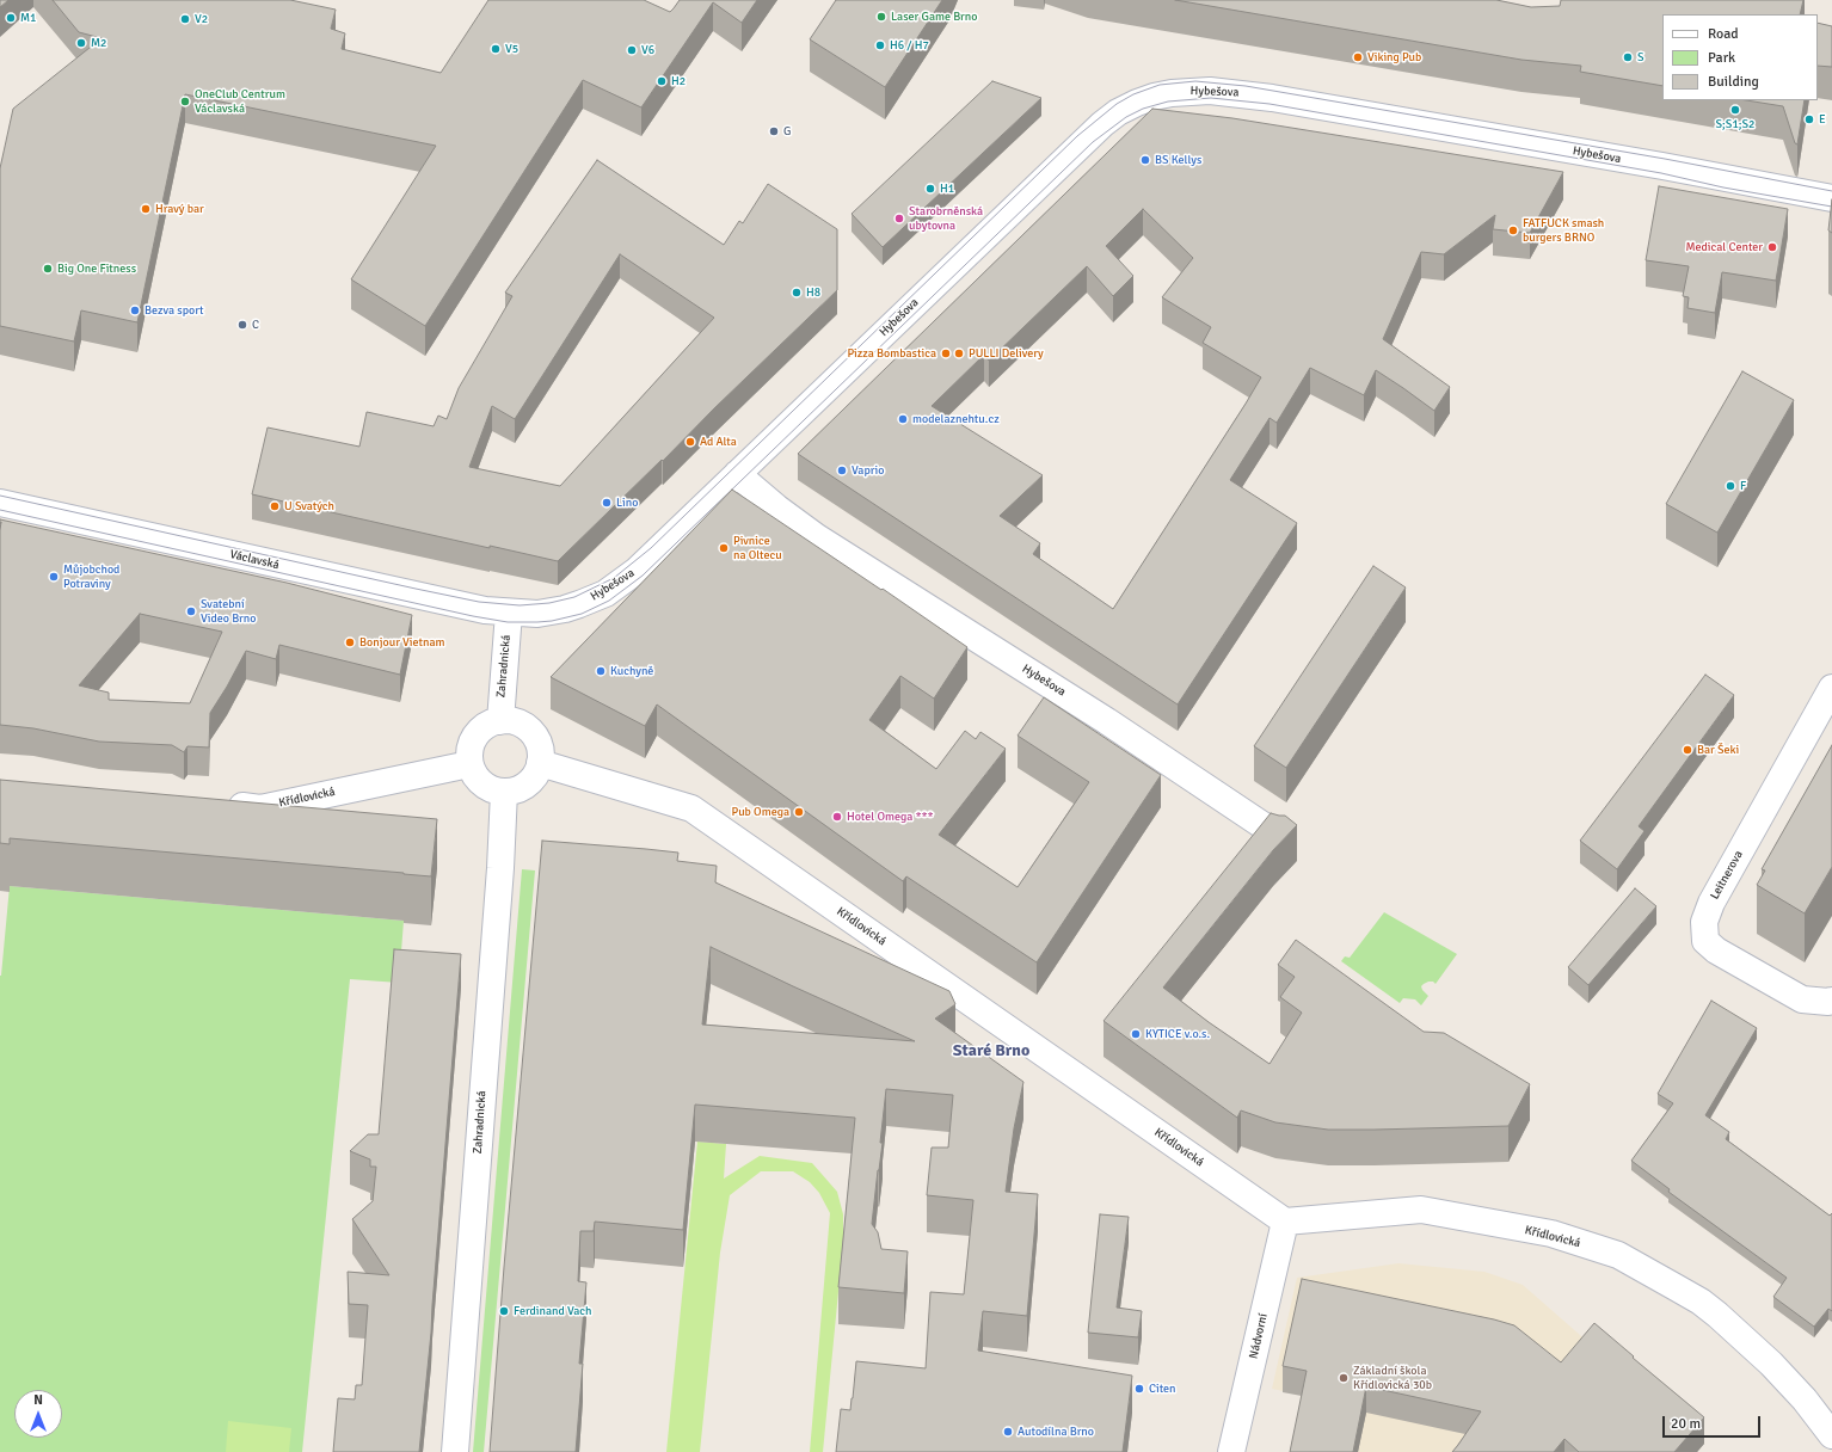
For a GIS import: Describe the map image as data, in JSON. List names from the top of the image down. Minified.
{"streets":{"street":["Hybešova","Václavská","Zahradnická","Křídlovická","Leitnerova","Nádvorní"]},"crossings":[["Hybešova","Václavská"],["Hybešova","Zahradnická"],["Václavská","Zahradnická"],["Zahradnická","Křídlovická"],["Křídlovická","Nádvorní"]],"districts":["Staré Brno"],"places":["Laser Game Brno","M1","V2","M2","H6 / H7","V5","V6","Viking Pub","S","H2","OneClub Centrum Václavská","S;S1;S2","E","G","BS Kellys","H1","Hravý bar","Starobrněnská ubytovna","FATFUCK smash burgers BRNO","Medical Center","Big One Fitness","H8","Bezva sport","C","Pizza Bombastica","PULLI Delivery","modelaznehtu.cz","Ad Alta","Vaprio","F","Lino","U Svatých","Pivnice na Oltecu","Můjobchod Potraviny","Svatební Video Brno","Bonjour Vietnam","Kuchyně","Bar Šeki","Pub Omega","Hotel Omega ***","KYTICE v.o.s.","Ferdinand Vach","Základní škola Křídlovická 30b","Citen","Autodílna Brno"],"legend":["Road","Park","Building"],"scale_bar":"20 m","north":"top"}
